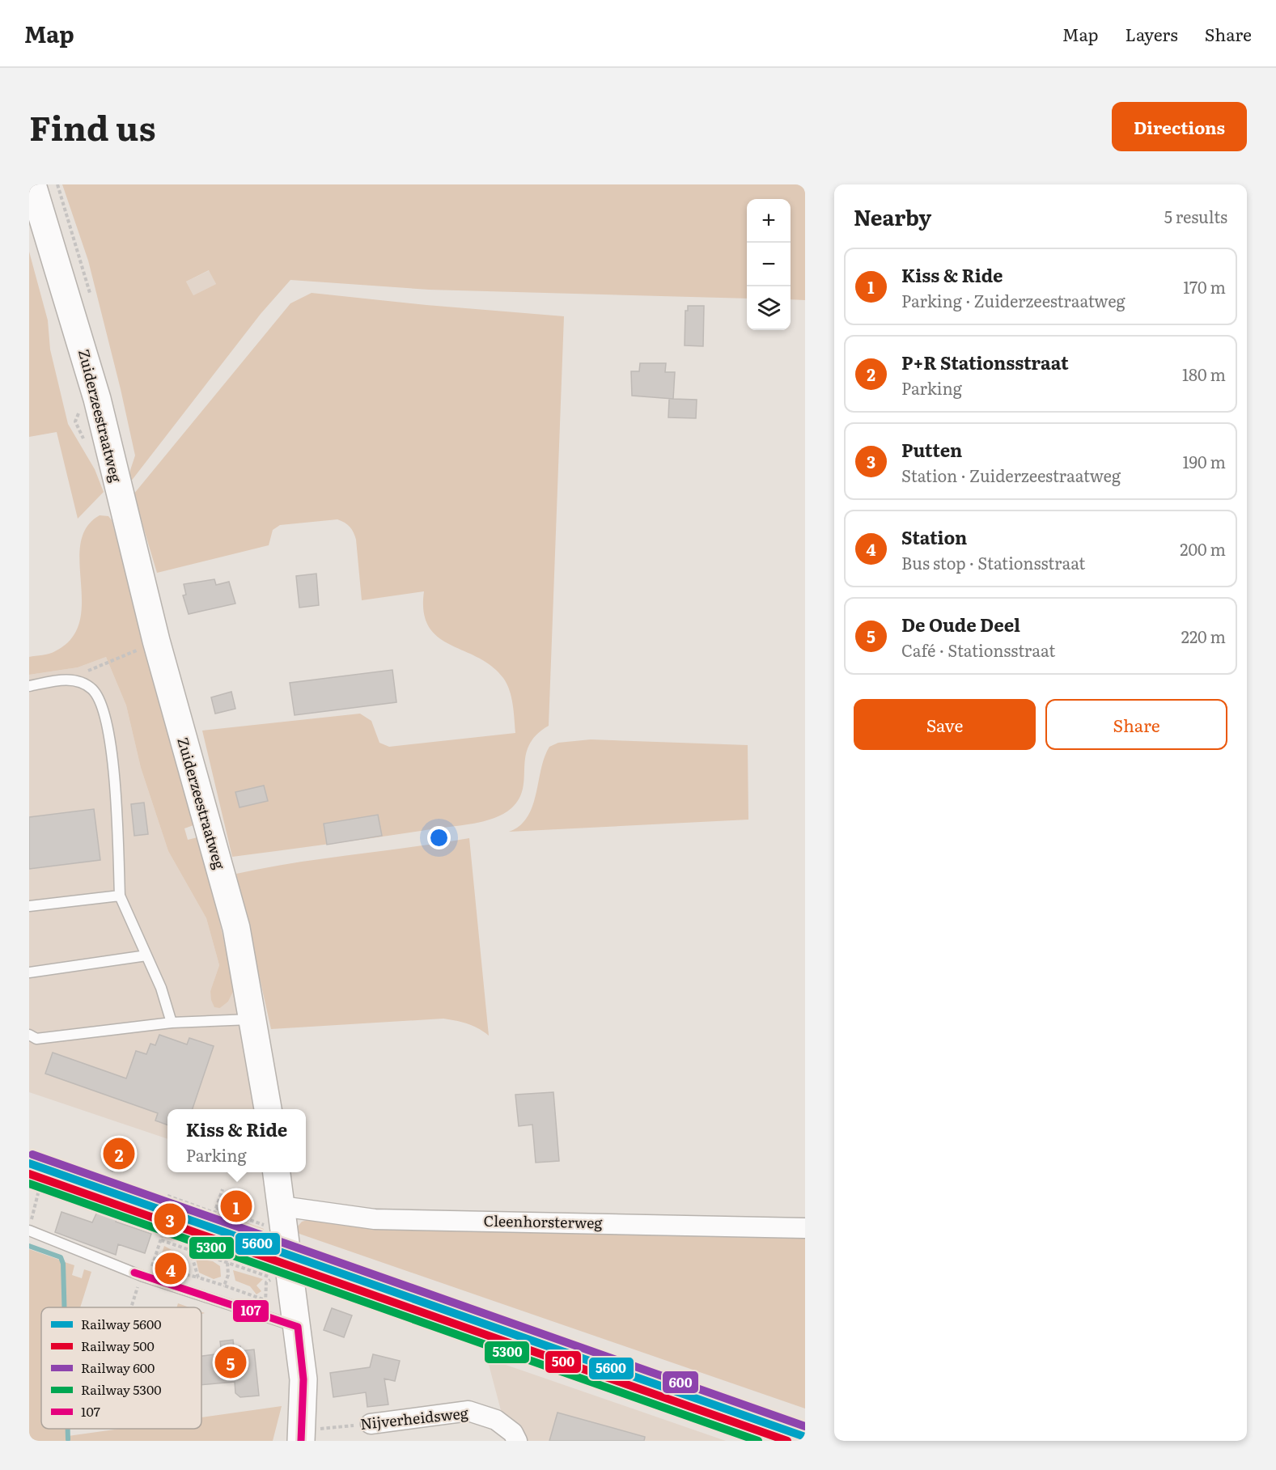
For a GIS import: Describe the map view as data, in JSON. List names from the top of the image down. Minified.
{"streets":{"street":["Zuiderzeestraatweg","Cleenhorsterweg","Nijverheidsweg"]},"lines":["rail line 600","rail line 5600","rail line 500","rail line 5300","transit line 107"],"legend":["Railway 5600","Railway 500","Railway 600","Railway 5300","107"],"page":{"header":"Map","nav":["Map","Layers","Share"],"title":"Find us","buttons":["Directions",["Save","Share"]],"heading":["Nearby","5 results"],"map_buttons":["+","−"],"list":[{"mark":"1","name":"Kiss & Ride","note":"Parking · Zuiderzeestraatweg","value":"170 m"},{"mark":"2","name":"P+R Stationsstraat","note":"Parking","value":"180 m"},{"mark":"3","name":"Putten","note":"Station · Zuiderzeestraatweg","value":"190 m"},{"mark":"4","name":"Station","note":"Bus stop · Stationsstraat","value":"200 m"},{"mark":"5","name":"De Oude Deel","note":"Café · Stationsstraat","value":"220 m"}],"popup":["Kiss & Ride","Parking"],"pins":["2","1","3","4","5"]}}
